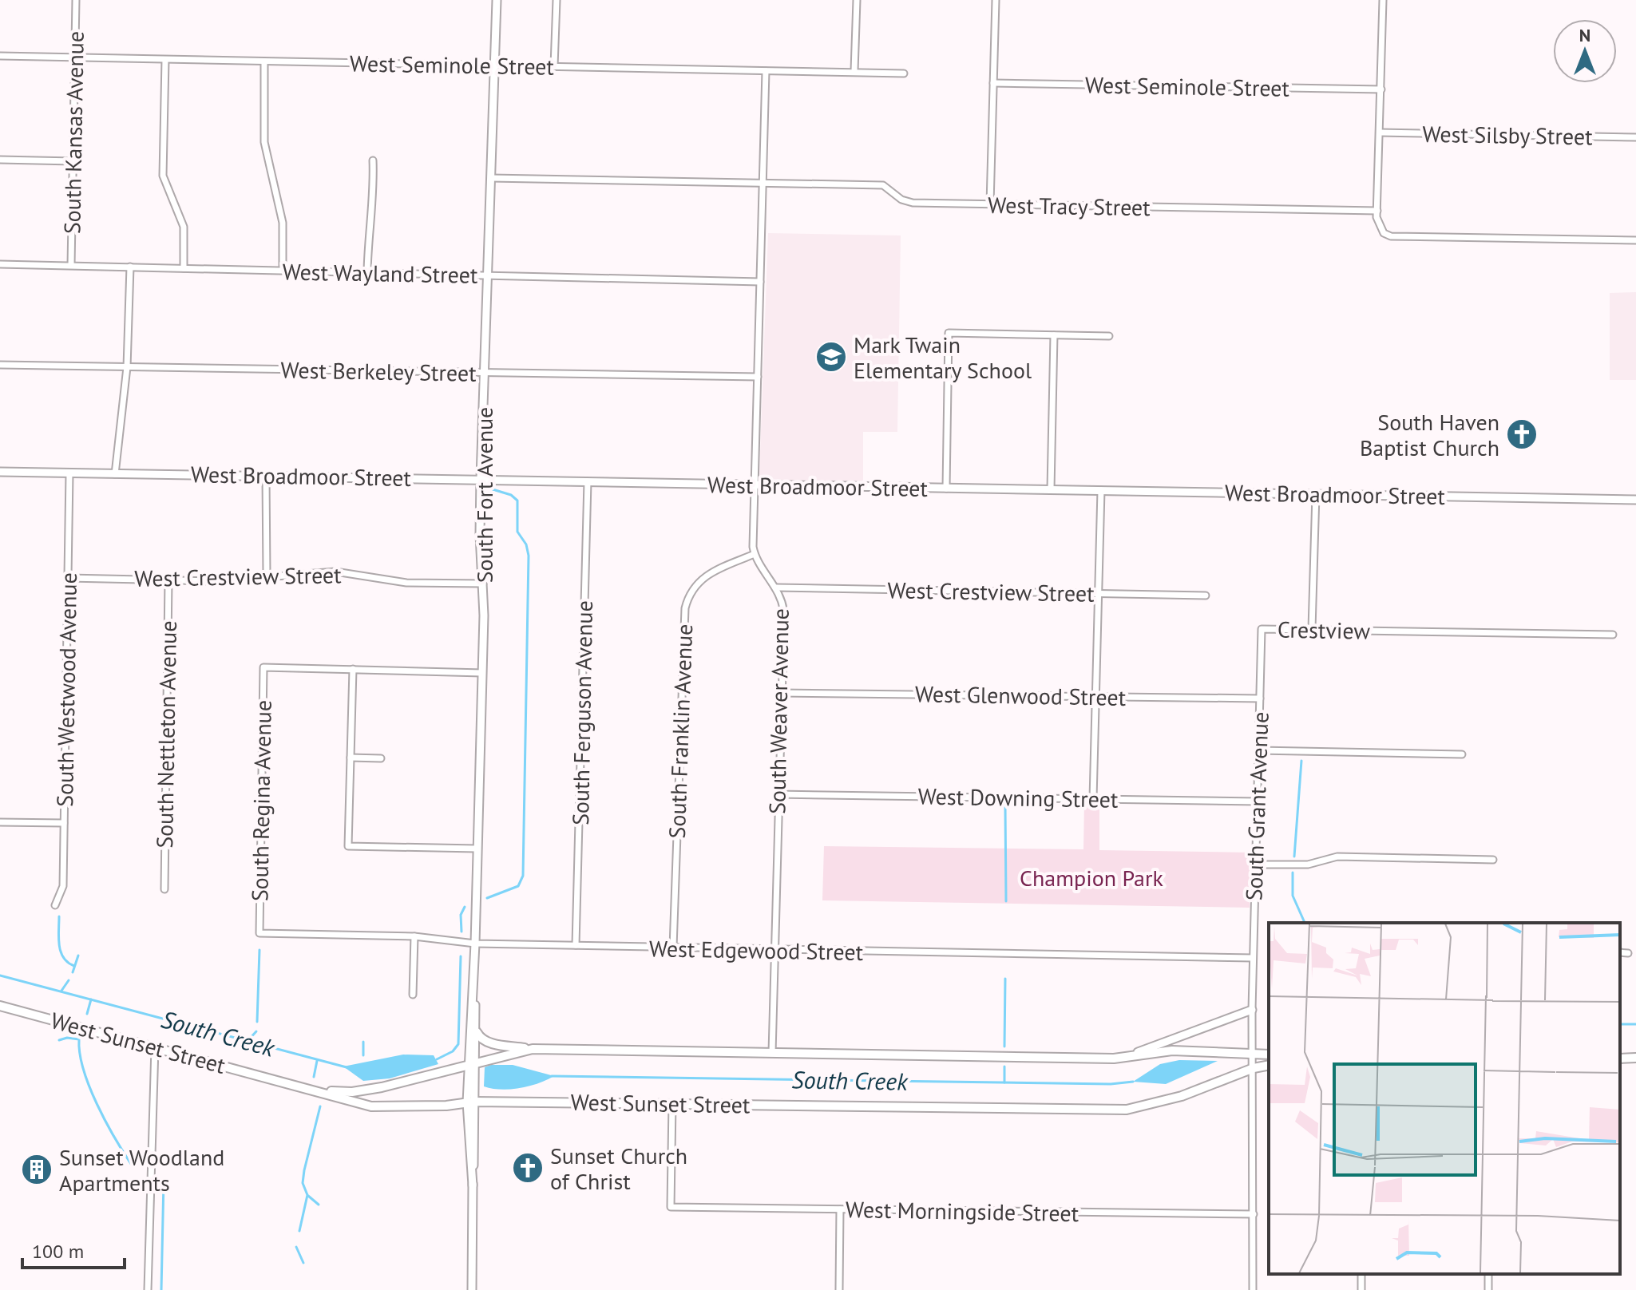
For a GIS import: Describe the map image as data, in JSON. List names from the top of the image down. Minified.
{"streets":{"main road":["West Sunset Street"],"street":["West Seminole Street","South Kansas Avenue","West Silsby Street","West Tracy Street","West Wayland Street","West Berkeley Street","West Broadmoor Street","South Fort Avenue","West Crestview Street","Crestview","South Westwood Avenue","West Glenwood Street","South Weaver Avenue","South Ferguson Avenue","South Franklin Avenue","South Nettleton Avenue","West Downing Street","South Regina Avenue","South Grant Avenue","West Edgewood Street","West Morningside Street"]},"crossings":[["West Seminole Street","South Kansas Avenue"],["West Seminole Street","South Fort Avenue"],["South Kansas Avenue","West Wayland Street"],["West Tracy Street","South Fort Avenue"],["West Wayland Street","South Fort Avenue"],["West Berkeley Street","South Fort Avenue"],["West Broadmoor Street","South Fort Avenue"],["West Broadmoor Street","South Westwood Avenue"],["West Broadmoor Street","South Ferguson Avenue"],["South Fort Avenue","West Crestview Street"],["South Fort Avenue","West Edgewood Street"],["South Fort Avenue","West Sunset Street"],["West Crestview Street","South Westwood Avenue"],["West Crestview Street","South Weaver Avenue"],["West Crestview Street","South Nettleton Avenue"],["Crestview","South Grant Avenue"],["West Glenwood Street","South Weaver Avenue"],["West Glenwood Street","South Grant Avenue"],["South Weaver Avenue","South Franklin Avenue"],["South Weaver Avenue","West Downing Street"],["South Weaver Avenue","West Edgewood Street"],["South Weaver Avenue","West Sunset Street"],["South Ferguson Avenue","West Edgewood Street"],["South Franklin Avenue","West Edgewood Street"],["West Downing Street","South Grant Avenue"],["South Regina Avenue","West Edgewood Street"],["South Grant Avenue","West Edgewood Street"],["South Grant Avenue","West Sunset Street"],["South Grant Avenue","West Morningside Street"],["West Sunset Street","West Morningside Street"]],"water":["South Creek"],"parks":["Champion Park"],"places":{"school or university":["Mark Twain Elementary School"],"church":["South Haven Baptist Church","Sunset Church of Christ"],"building":["Sunset Woodland Apartments"]},"scale_bar":"100 m","north":"top"}
